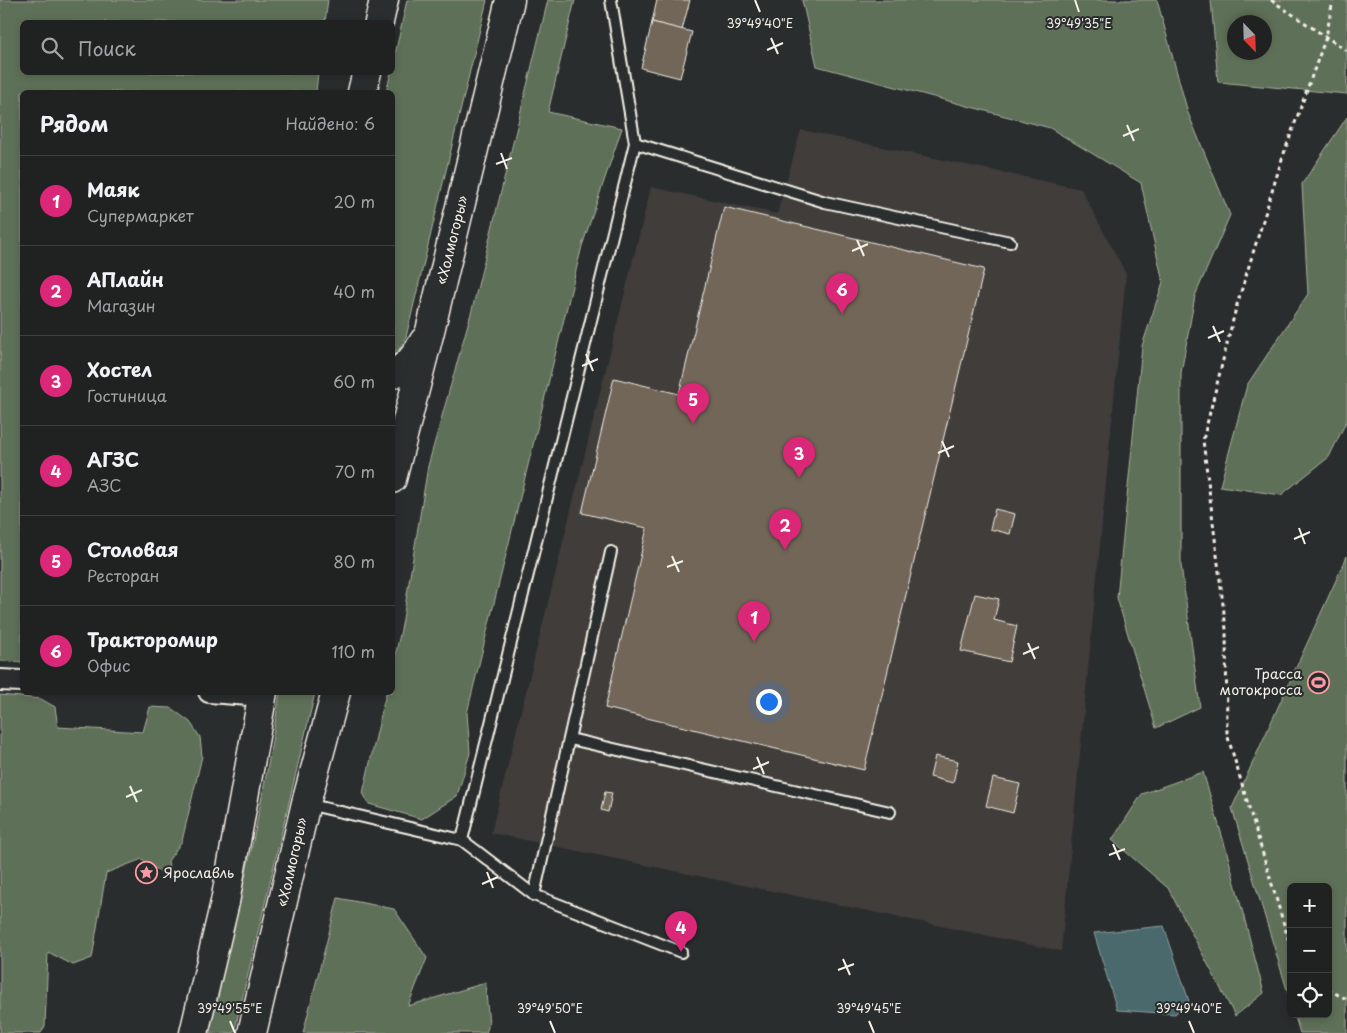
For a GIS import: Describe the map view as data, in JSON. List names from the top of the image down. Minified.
{"streets":{"highway":["«Холмогоры»"]},"places":{"sports":["Трасса мотокросса"],"place":["Ярославль"]},"north":"bottom right","page":{"search":"Поиск","heading":["Рядом","Найдено: 6"],"list":[{"mark":"1","name":"Маяк","note":"Супермаркет","value":"20 m"},{"mark":"2","name":"АПлайн","note":"Магазин","value":"40 m"},{"mark":"3","name":"Хостел","note":"Гостиница","value":"60 m"},{"mark":"4","name":"АГЗС","note":"АЗС","value":"70 m"},{"mark":"5","name":"Столовая","note":"Ресторан","value":"80 m"},{"mark":"6","name":"Тракторомир","note":"Офис","value":"110 m"}],"pins":["6","5","3","2","1","4"],"map_buttons":["+","−"]},"coordinates":["39°49'40\"E","39°49'35\"E","39°49'55\"E","39°49'50\"E","39°49'45\"E"]}
